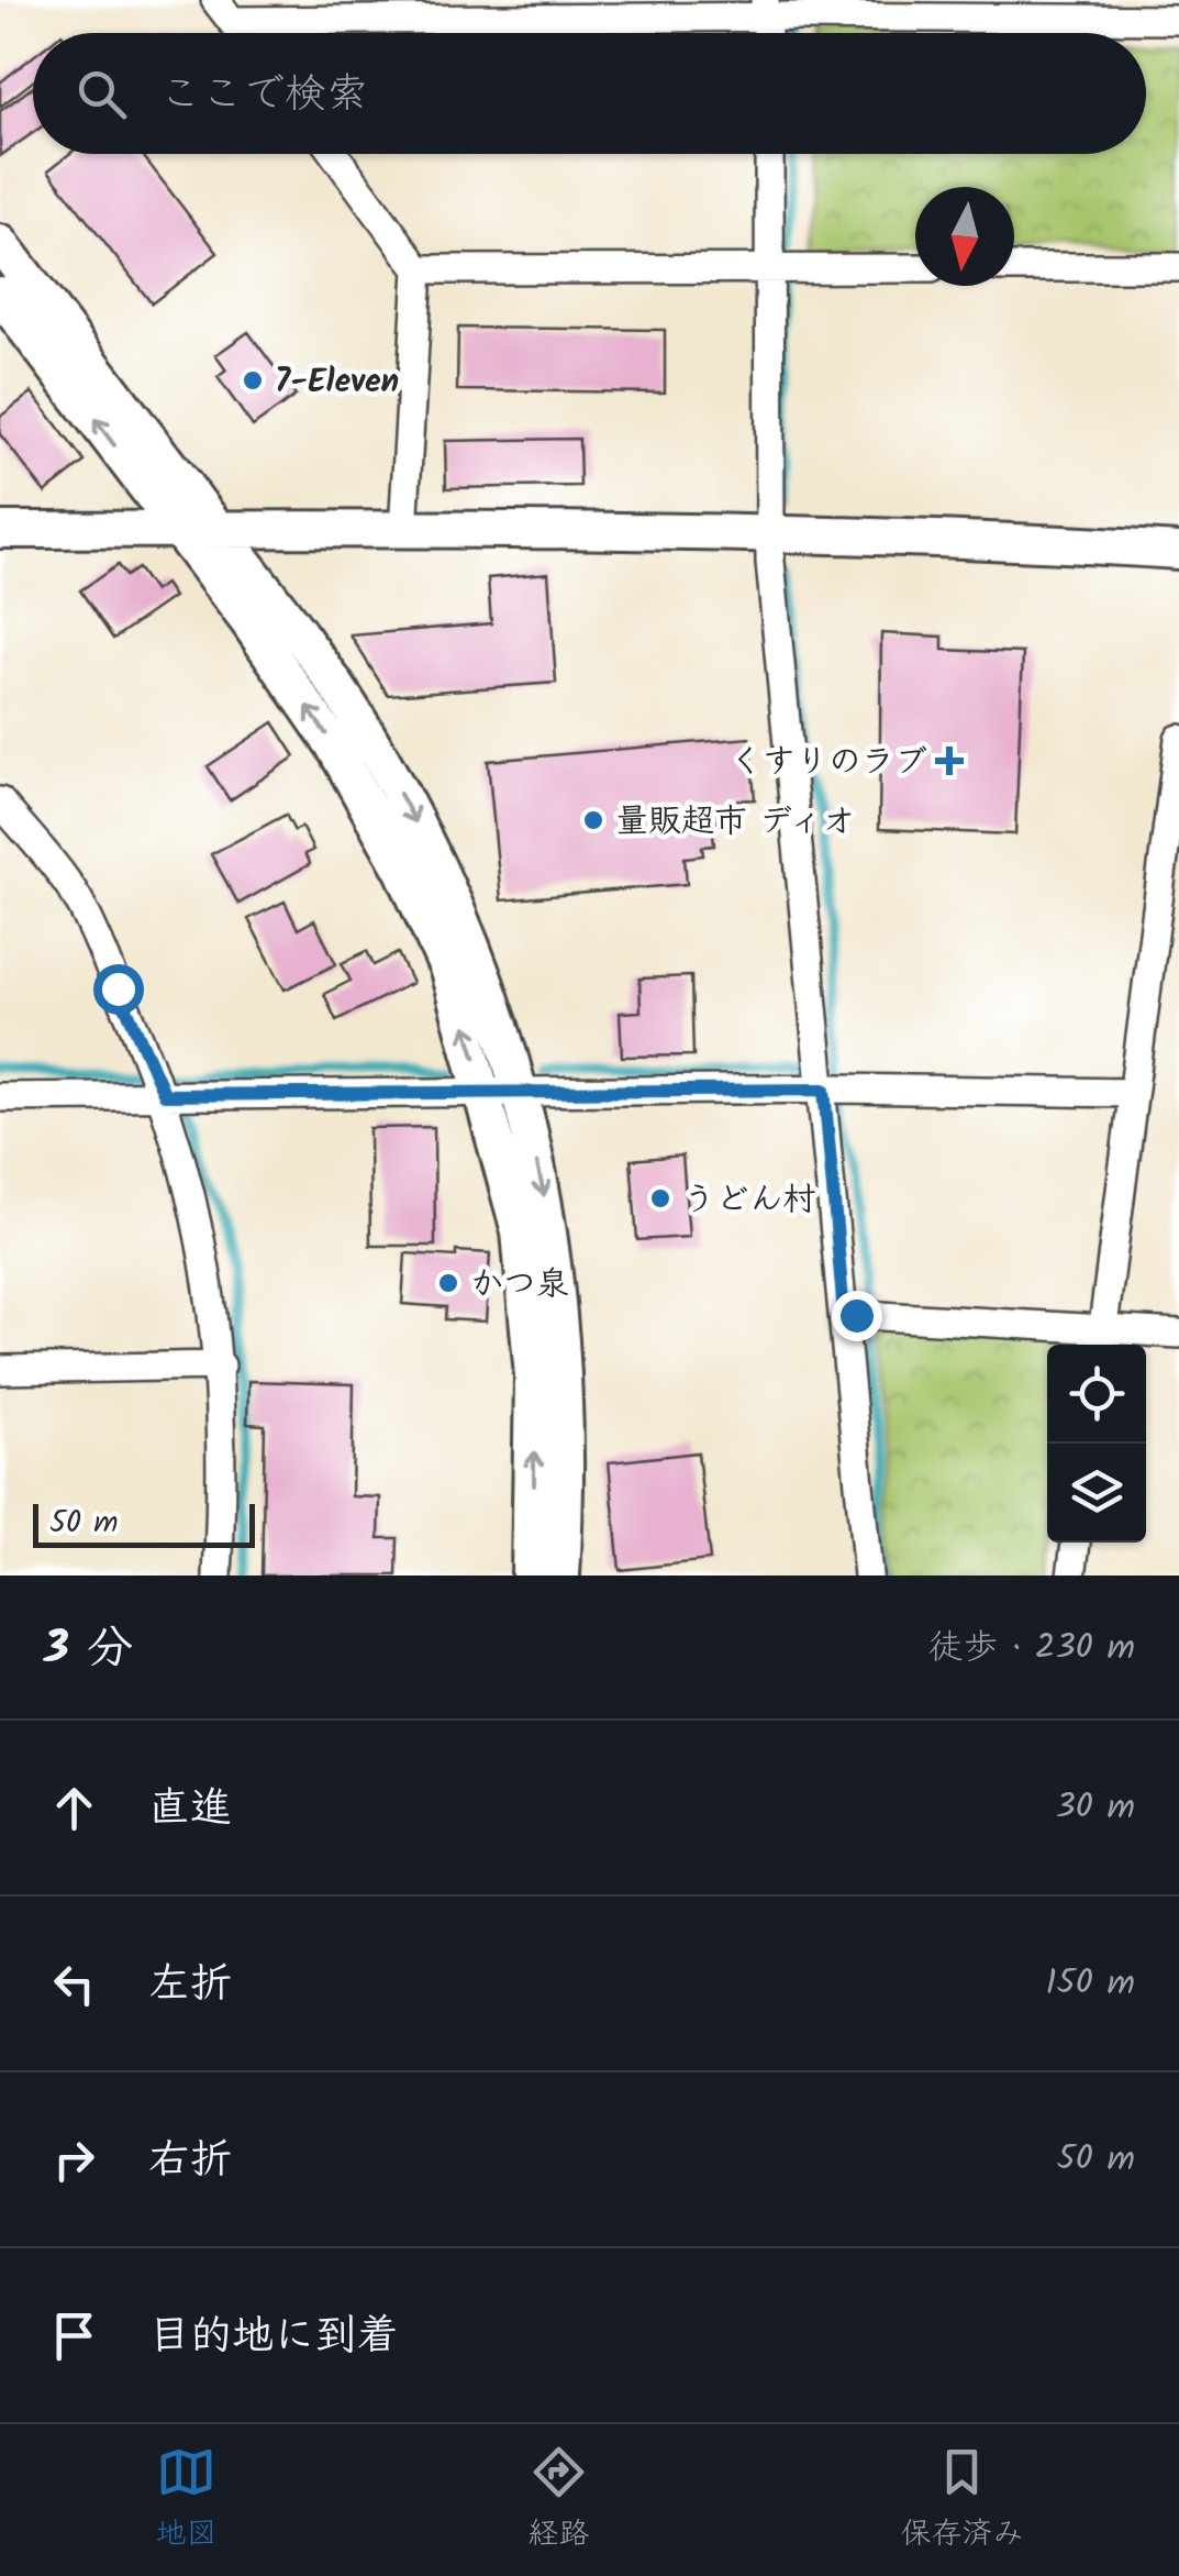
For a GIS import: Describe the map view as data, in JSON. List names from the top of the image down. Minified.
{"places":{"other":["7-Eleven","量販超市 ディオ","うどん村","かつ泉"],"health":["くすりのラブ"]},"scale_bar":"50 m","north":"bottom","page":{"search":"ここで検索","scale":"50 m","heading":["3 分","徒歩 · 230 m"],"list":[["直進","30 m"],["左折","150 m"],["右折","50 m"],"目的地に到着"],"nav":["地図","経路","保存済み"]}}
